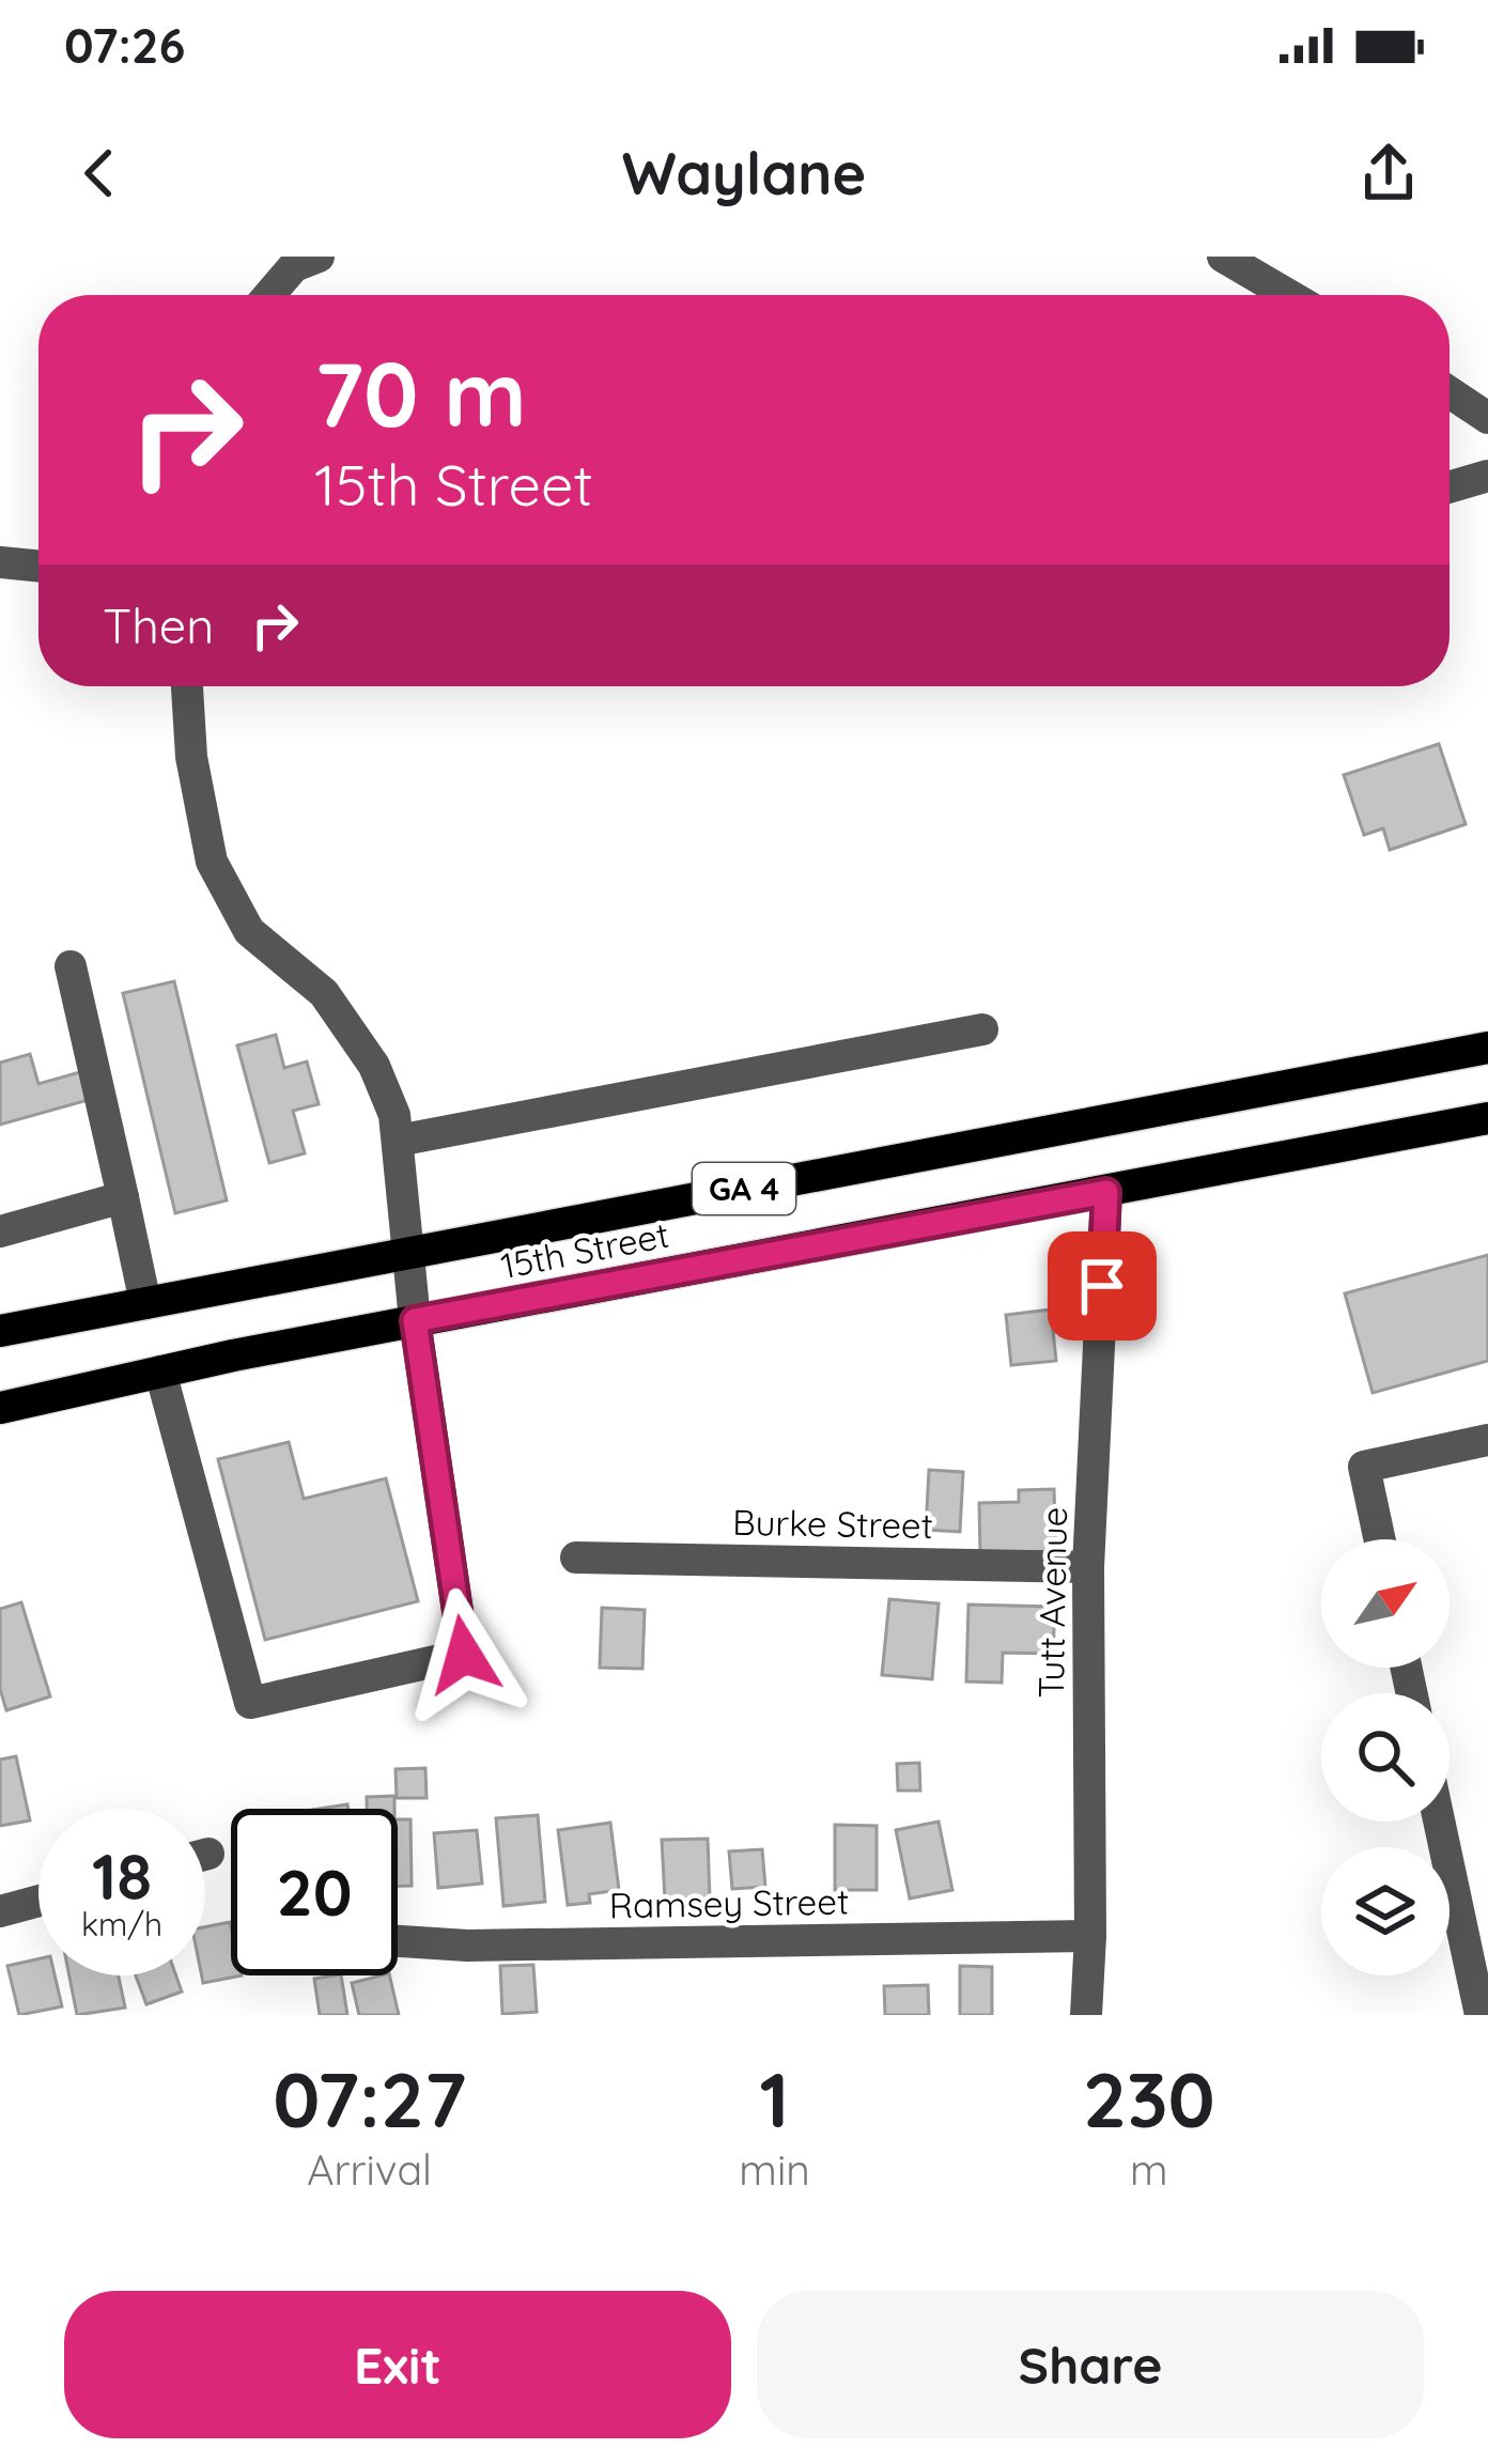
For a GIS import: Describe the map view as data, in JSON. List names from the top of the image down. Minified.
{"streets":{"main road":["GA 4","15th Street"],"street":["Burke Street","Tutt Avenue","Ramsey Street"]},"crossings":[["15th Street","Tutt Avenue"],["Burke Street","Tutt Avenue"],["Tutt Avenue","Ramsey Street"]],"north":"top right","page":{"status":"07:26","header":"Waylane","turn":["70 m","15th Street"],"then":"Then","speed":"18 km/h","limit":"20","eta":["07:27","Arrival","1","min","230","m"],"buttons":["Exit","Share"]}}
